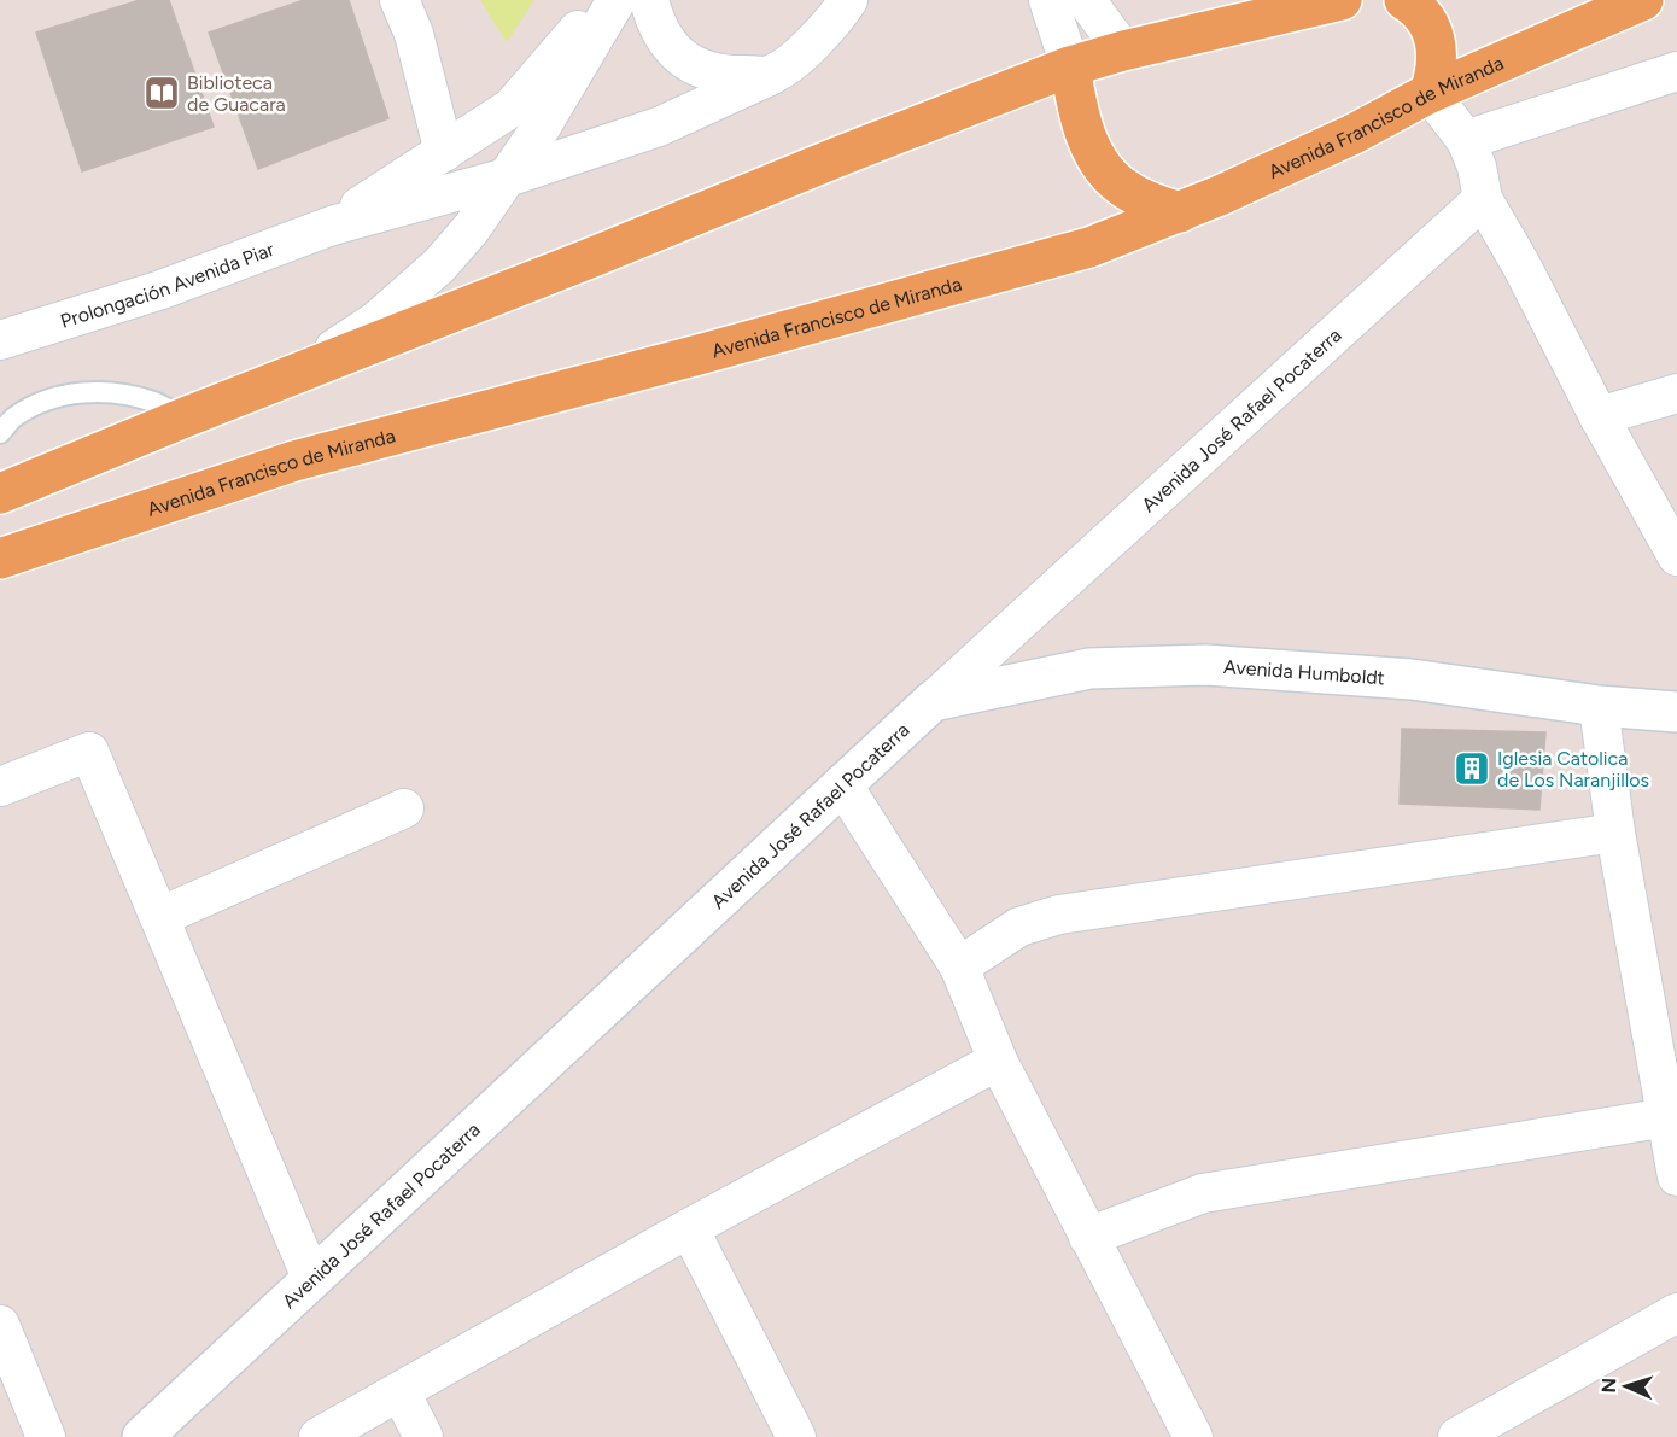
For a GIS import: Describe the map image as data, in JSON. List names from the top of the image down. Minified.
{"streets":{"main road":["Avenida Francisco de Miranda"],"street":["Prolongación Avenida Piar","Avenida José Rafael Pocaterra","Avenida Humboldt"]},"crossings":[["Avenida José Rafael Pocaterra","Avenida Humboldt"]],"places":{"library":["Biblioteca de Guacara"],"building":["Iglesia Catolica de Los Naranjillos"]},"north":"left"}
